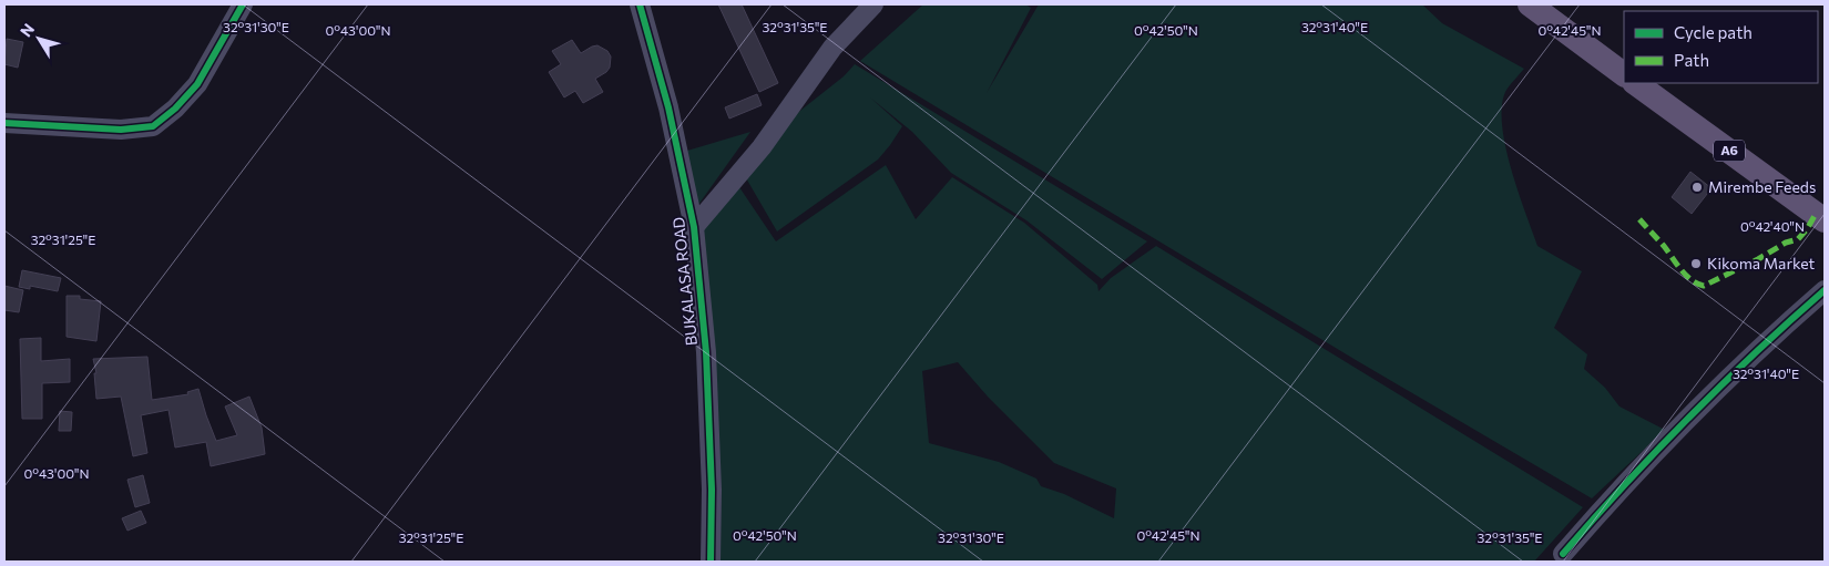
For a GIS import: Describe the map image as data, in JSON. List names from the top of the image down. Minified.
{"streets":{"main road":["A6"],"street":["BUKALASA ROAD"]},"places":["Mirembe Feeds","Kikoma Market"],"legend":["Cycle path","Path"],"north":"top left","coordinates":["32°31'30\"E","32°31'35\"E","32°31'40\"E","0°43'00\"N","0°42'50\"N","0°42'45\"N","0°42'40\"N","32°31'25\"E"]}
